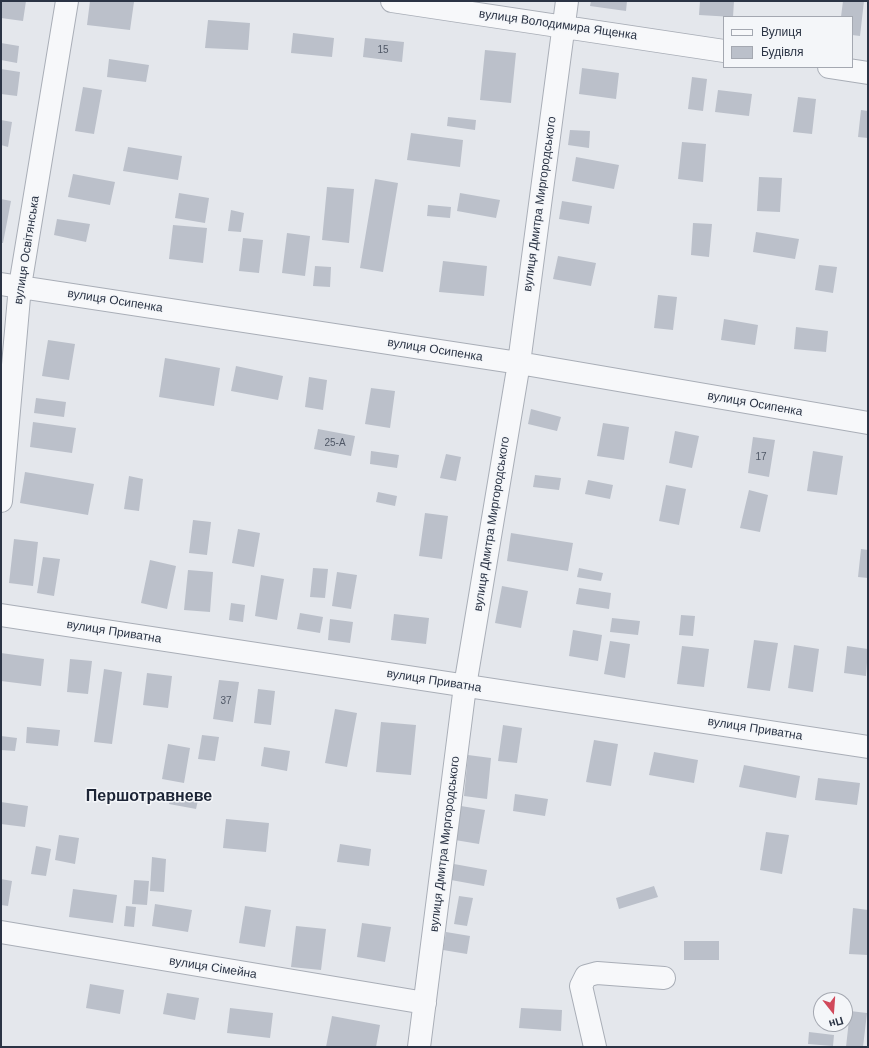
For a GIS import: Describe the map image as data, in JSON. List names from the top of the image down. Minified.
{"streets":{"street":["вулиця Володимира Ященка","вулиця Дмитра Миргородського","вулиця Освітянська","вулиця Осипенка","вулиця Приватна","вулиця Сімейна"]},"crossings":[["вулиця Володимира Ященка","вулиця Дмитра Миргородського"],["вулиця Дмитра Миргородського","вулиця Осипенка"],["вулиця Дмитра Миргородського","вулиця Приватна"],["вулиця Дмитра Миргородського","вулиця Сімейна"],["вулиця Освітянська","вулиця Осипенка"]],"districts":["Першотравневе"],"house_numbers":["15","25-А","17","37"],"legend":["Вулиця","Будівля"],"north":"bottom"}
